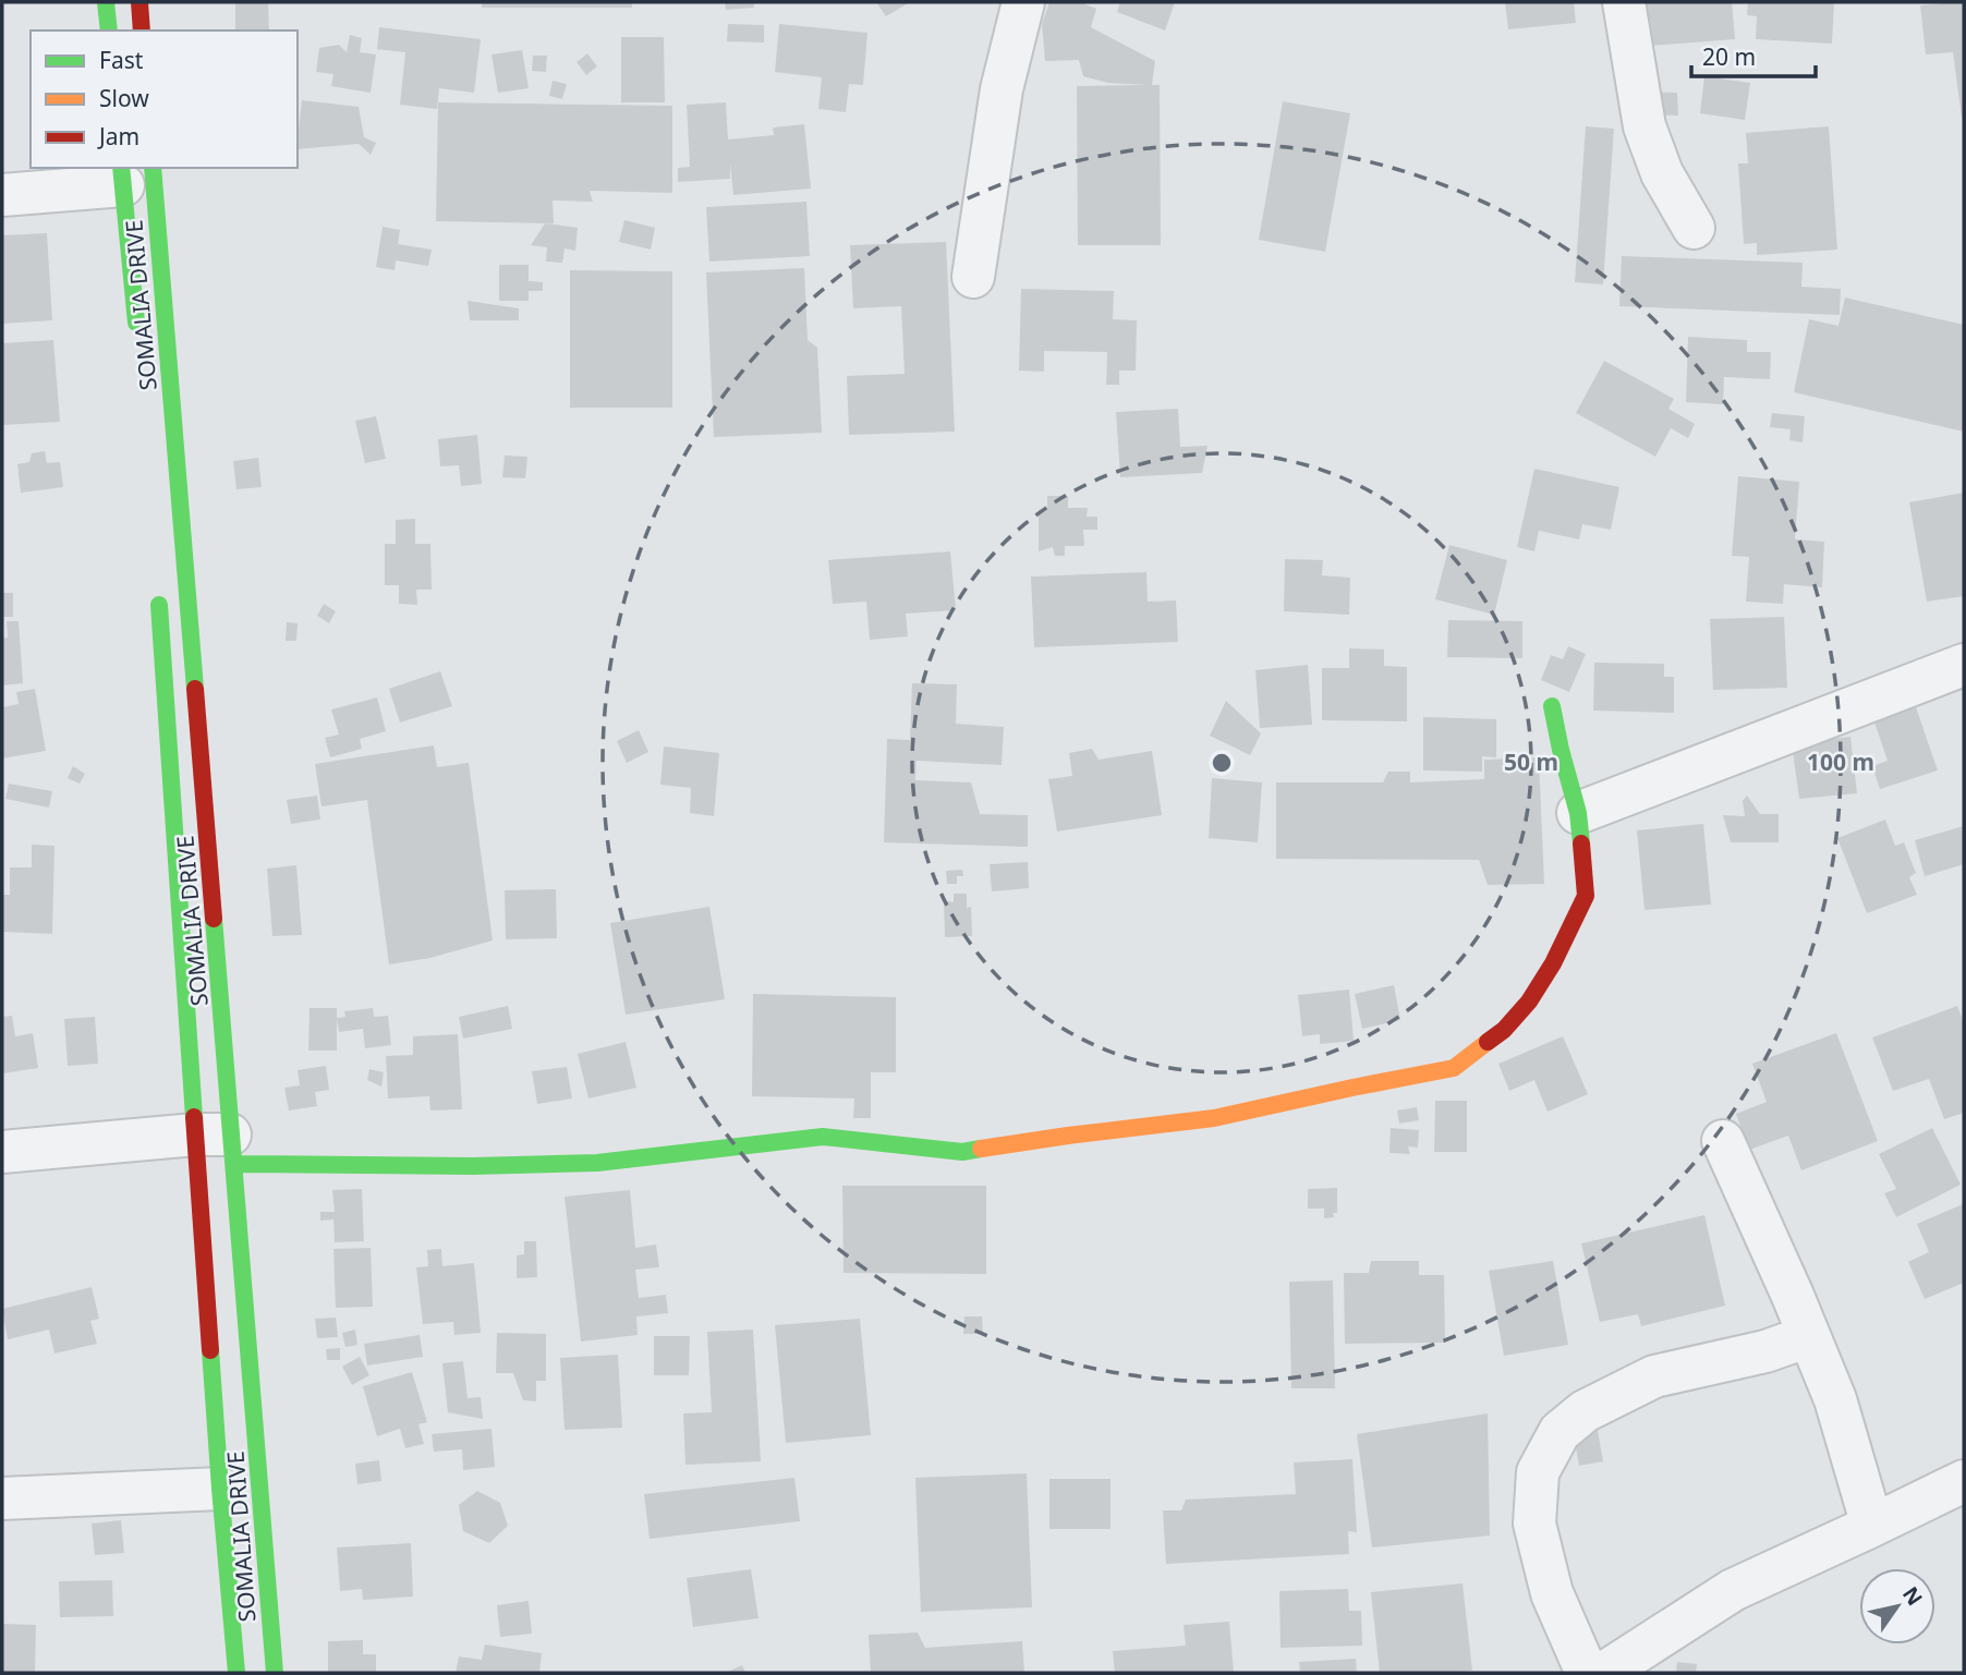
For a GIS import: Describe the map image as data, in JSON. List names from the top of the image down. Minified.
{"streets":{"main road":["SOMALIA DRIVE"]},"legend":["Fast","Slow","Jam"],"scale_bar":"20 m","north":"top right","rings":["50 m","100 m"]}
